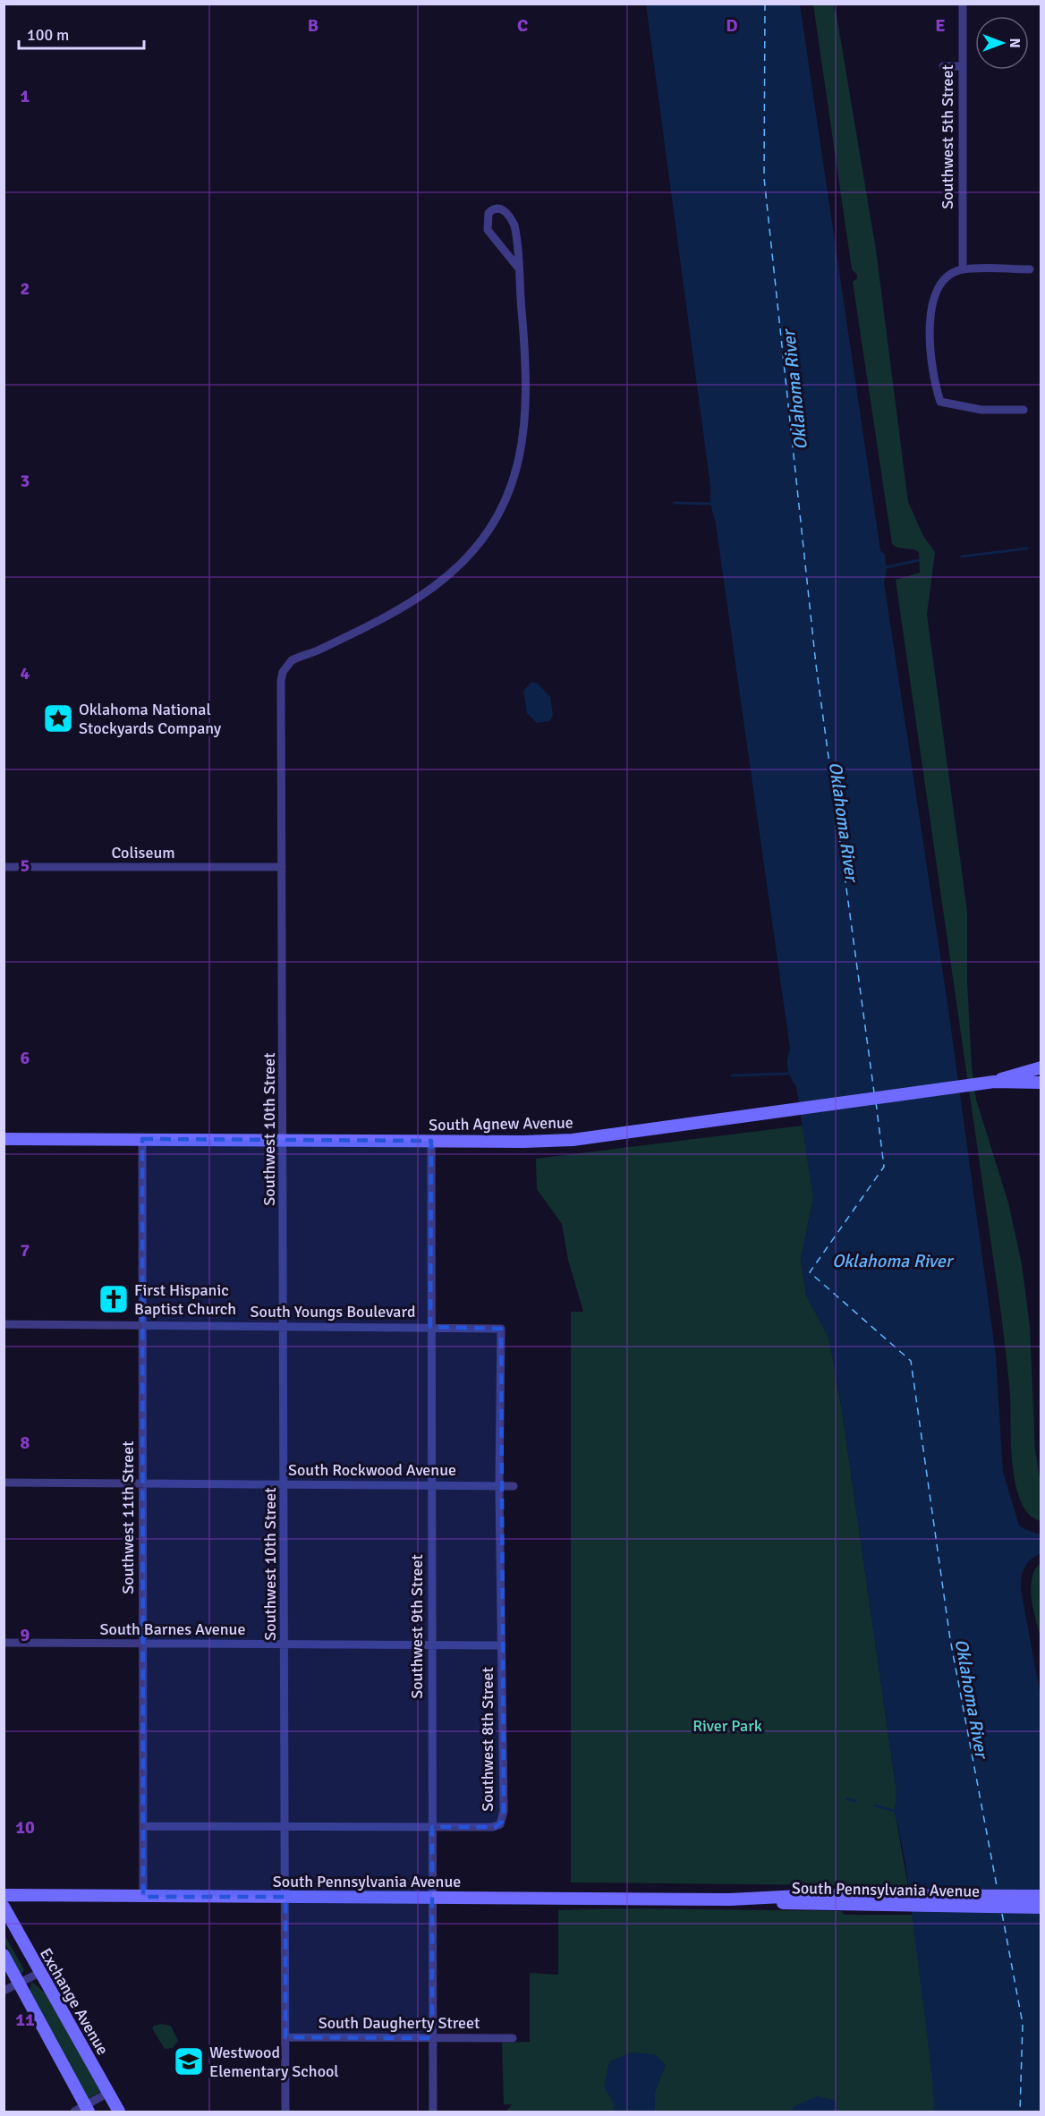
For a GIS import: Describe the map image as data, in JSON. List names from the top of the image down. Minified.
{"streets":{"main road":["South Agnew Avenue","South Pennsylvania Avenue","Exchange Avenue"],"street":["Southwest 5th Street","Coliseum","Southwest 10th Street","South Youngs Boulevard","South Rockwood Avenue","Southwest 11th Street","Southwest 9th Street","South Barnes Avenue","Southwest 8th Street","South Daugherty Street"]},"crossings":[["Coliseum","Southwest 10th Street"],["South Agnew Avenue","Southwest 10th Street"],["South Agnew Avenue","Southwest 11th Street"],["South Agnew Avenue","Southwest 9th Street"],["Southwest 10th Street","South Youngs Boulevard"],["Southwest 10th Street","South Rockwood Avenue"],["Southwest 10th Street","South Barnes Avenue"],["Southwest 10th Street","Southwest 8th Street"],["Southwest 10th Street","South Pennsylvania Avenue"],["Southwest 10th Street","South Daugherty Street"],["South Youngs Boulevard","Southwest 11th Street"],["South Youngs Boulevard","Southwest 9th Street"],["South Youngs Boulevard","Southwest 8th Street"],["South Rockwood Avenue","Southwest 11th Street"],["South Rockwood Avenue","Southwest 9th Street"],["South Rockwood Avenue","Southwest 8th Street"],["Southwest 11th Street","South Barnes Avenue"],["Southwest 11th Street","Southwest 8th Street"],["Southwest 11th Street","South Pennsylvania Avenue"],["Southwest 9th Street","South Barnes Avenue"],["Southwest 9th Street","Southwest 8th Street"],["Southwest 9th Street","South Pennsylvania Avenue"],["Southwest 9th Street","South Daugherty Street"],["South Barnes Avenue","Southwest 8th Street"]],"water":["Oklahoma River"],"parks":["River Park"],"places":{"place":["Oklahoma National Stockyards Company"],"church":["First Hispanic Baptist Church"],"school or university":["Westwood Elementary School"]},"scale_bar":"100 m","north":"right","grid":{"columns":["B","C","D","E"],"rows":["1","2","3","4","5","6","7","8","9","10","11"]}}
